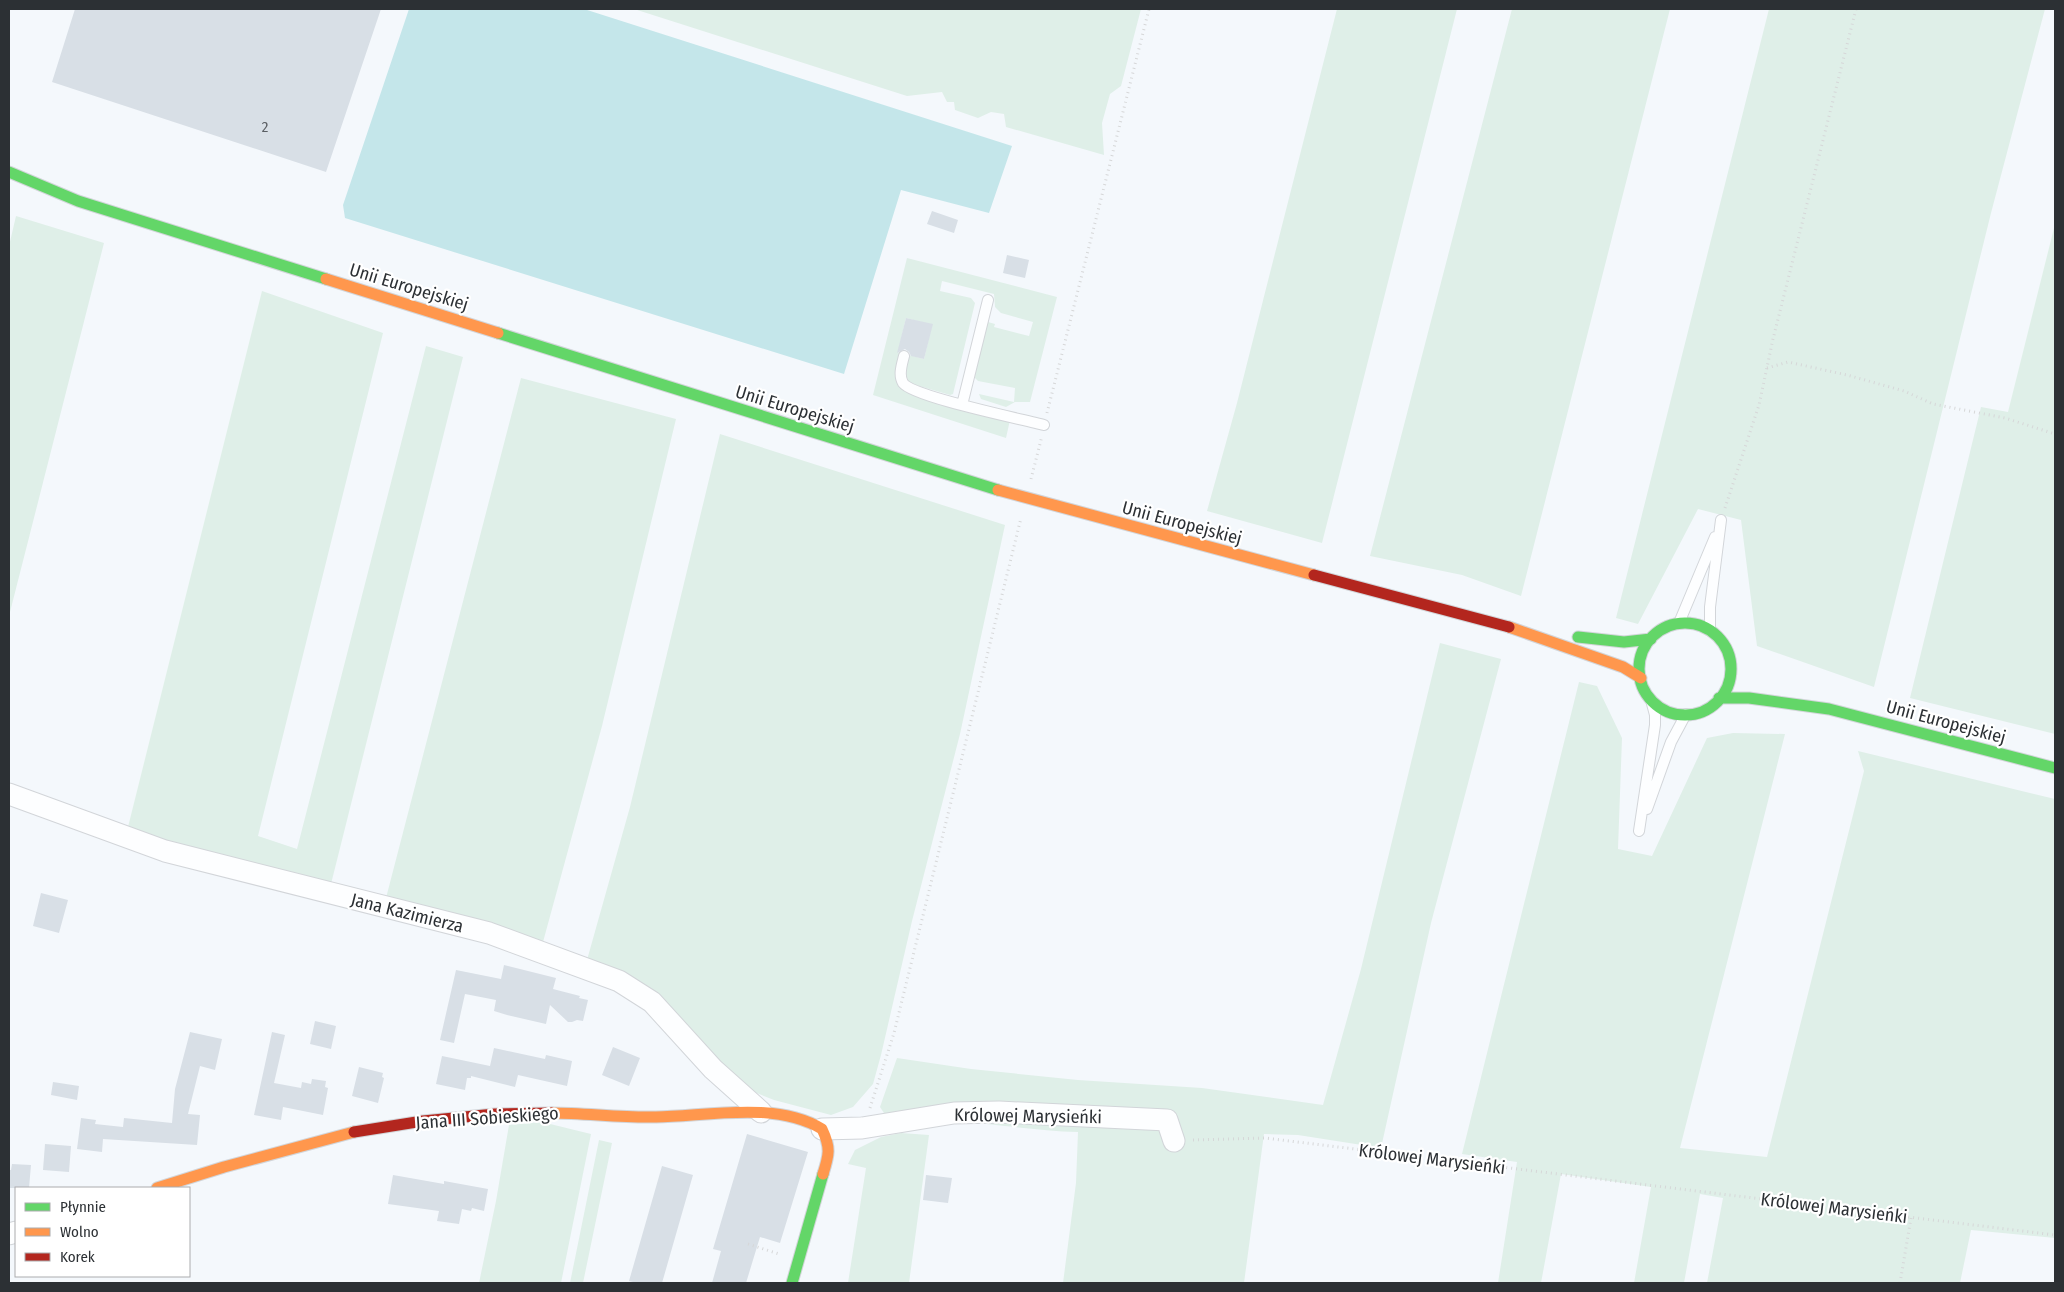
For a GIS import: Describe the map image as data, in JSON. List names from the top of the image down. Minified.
{"streets":{"main road":["Unii Europejskiej","Jana III Sobieskiego"],"street":["Jana Kazimierza","Królowej Marysieńki"]},"crossings":[["Jana Kazimierza","Jana III Sobieskiego"],["Królowej Marysieńki","Jana III Sobieskiego"]],"house_numbers":["2"],"legend":["Płynnie","Wolno","Korek"]}
